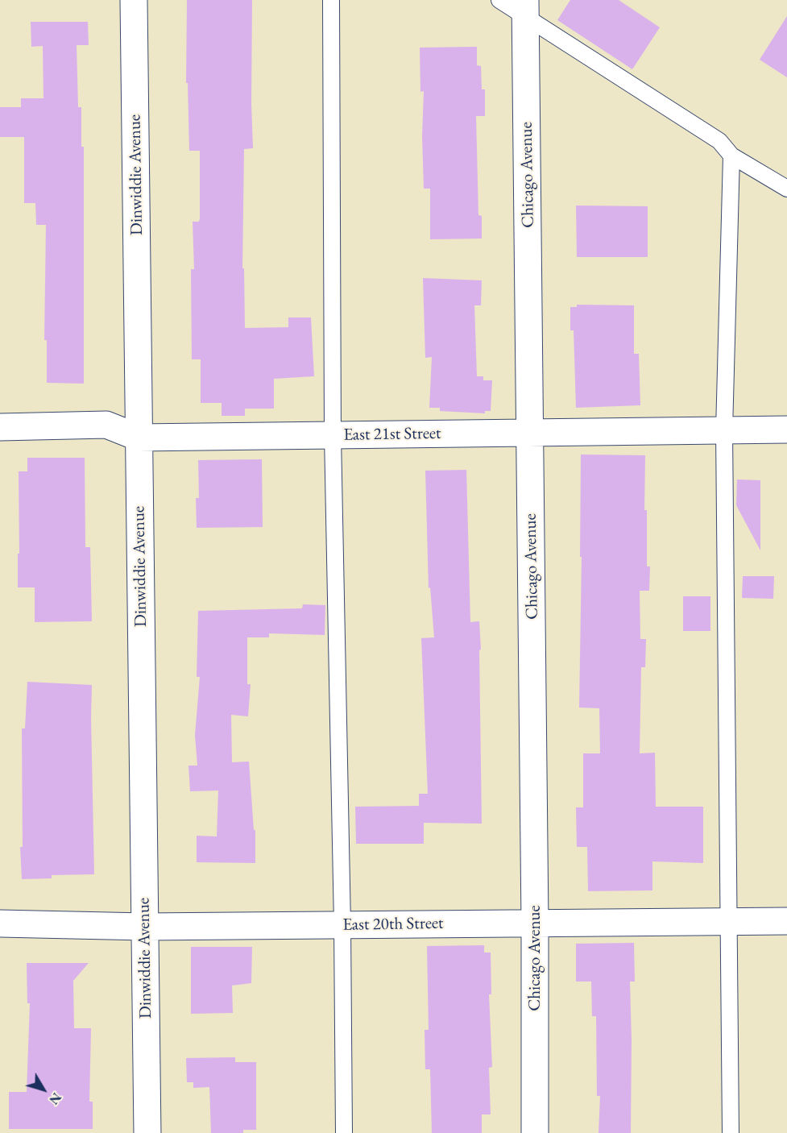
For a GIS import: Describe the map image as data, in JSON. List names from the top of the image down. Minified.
{"streets":{"street":["Dinwiddie Avenue","Chicago Avenue","East 21st Street","East 20th Street"]},"crossings":[["Dinwiddie Avenue","East 21st Street"],["Dinwiddie Avenue","East 20th Street"],["Chicago Avenue","East 21st Street"],["Chicago Avenue","East 20th Street"]],"north":"bottom right"}
